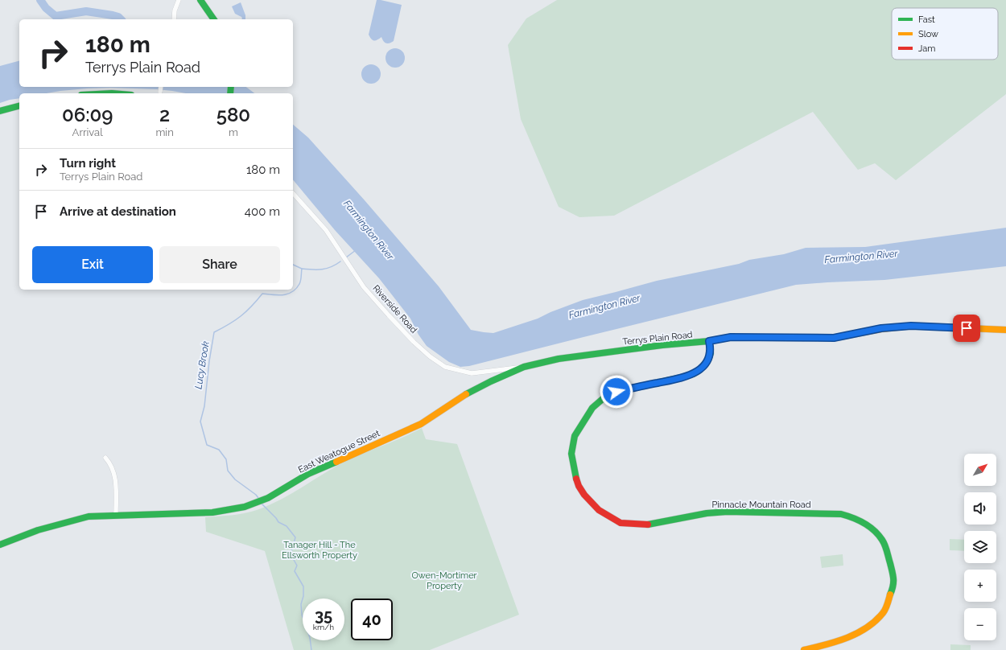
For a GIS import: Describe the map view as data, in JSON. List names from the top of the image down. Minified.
{"streets":{"street":["Riverside Road","Terrys Plain Road","East Weatogue Street","Pinnacle Mountain Road"]},"crossings":[["Riverside Road","Terrys Plain Road"],["Riverside Road","East Weatogue Street"],["Terrys Plain Road","East Weatogue Street"],["Terrys Plain Road","Pinnacle Mountain Road"]],"water":["Farmington River","Lucy Brook"],"parks":["Tanager Hill - The Ellsworth Property","Owen-Mortimer Property"],"legend":["Fast","Slow","Jam"],"north":"top right","page":{"turn":["180 m","Terrys Plain Road"],"eta":["06:09","Arrival","2","min","580","m"],"list":[{"name":"Turn right","note":"Terrys Plain Road","value":"180 m"},{"name":"Arrive at destination","value":"400 m"}],"buttons":["Exit","Share"],"map_buttons":["+","−"],"speed":"35 km/h","limit":"40"}}
